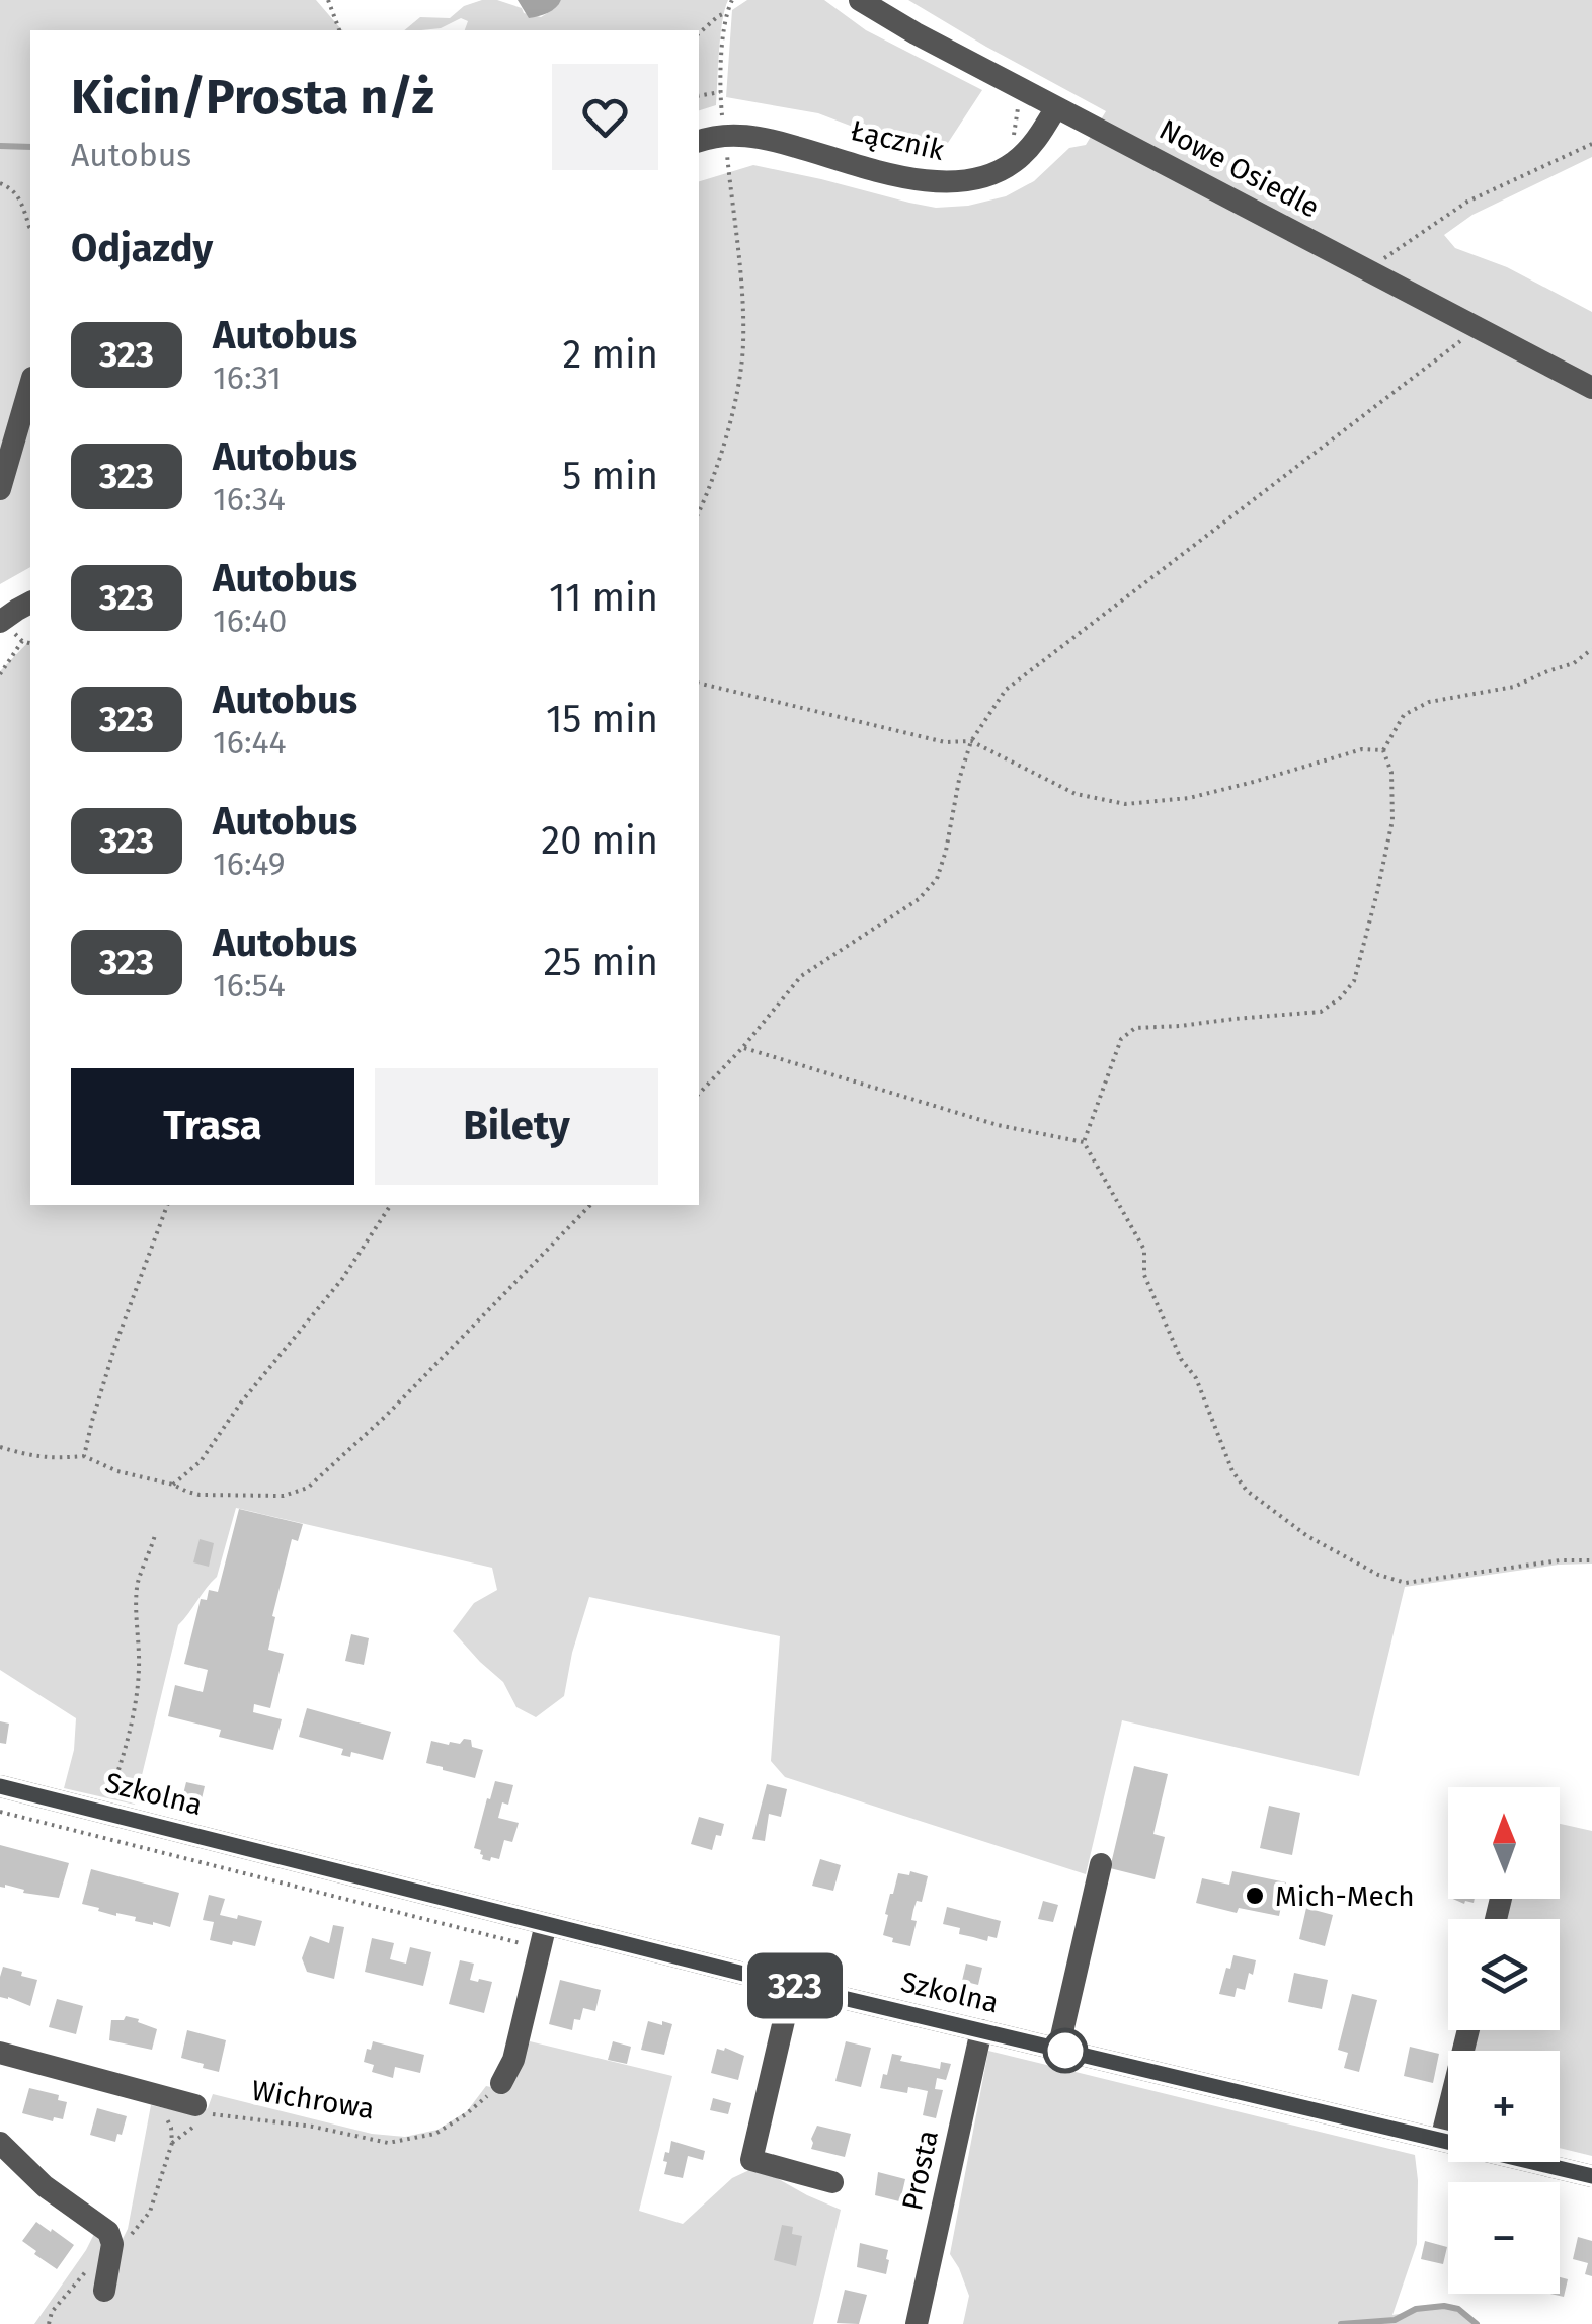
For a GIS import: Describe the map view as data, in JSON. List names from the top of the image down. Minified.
{"streets":{"street":["Łącznik","Nowe Osiedle","Szkolna","Prosta"],"path":["Wichrowa"]},"crossings":[["Łącznik","Nowe Osiedle"],["Szkolna","Prosta"]],"places":["Mich-Mech"],"lines":["bus line 323"],"north":"top","page":{"on_map":"323","heading":[["Kicin/Prosta n/ż","Autobus"],"Odjazdy"],"list":[{"mark":"323","name":"Autobus","note":"16:31","value":"2 min"},{"mark":"323","name":"Autobus","note":"16:34","value":"5 min"},{"mark":"323","name":"Autobus","note":"16:40","value":"11 min"},{"mark":"323","name":"Autobus","note":"16:44","value":"15 min"},{"mark":"323","name":"Autobus","note":"16:49","value":"20 min"},{"mark":"323","name":"Autobus","note":"16:54","value":"25 min"}],"buttons":["Trasa","Bilety"],"map_buttons":["+","−"]}}
